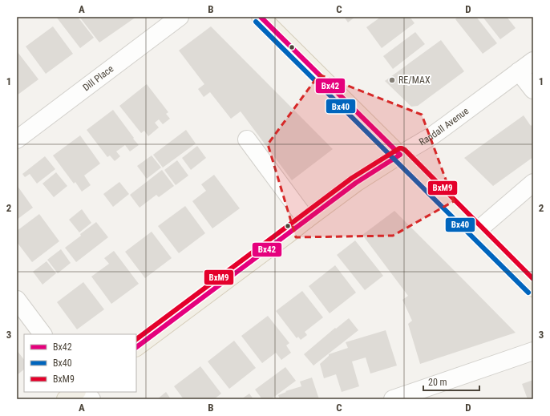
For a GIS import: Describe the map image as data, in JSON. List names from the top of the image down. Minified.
{"streets":{"main road":["Randall Avenue"],"street":["Dill Place"]},"places":["RE/MAX"],"lines":["transit line Bx42","transit line Bx40","transit line BxM9"],"legend":["Bx42","Bx40","BxM9"],"scale_bar":"20 m","grid":{"columns":["A","B","C","D"],"rows":["1","2","3"]}}
